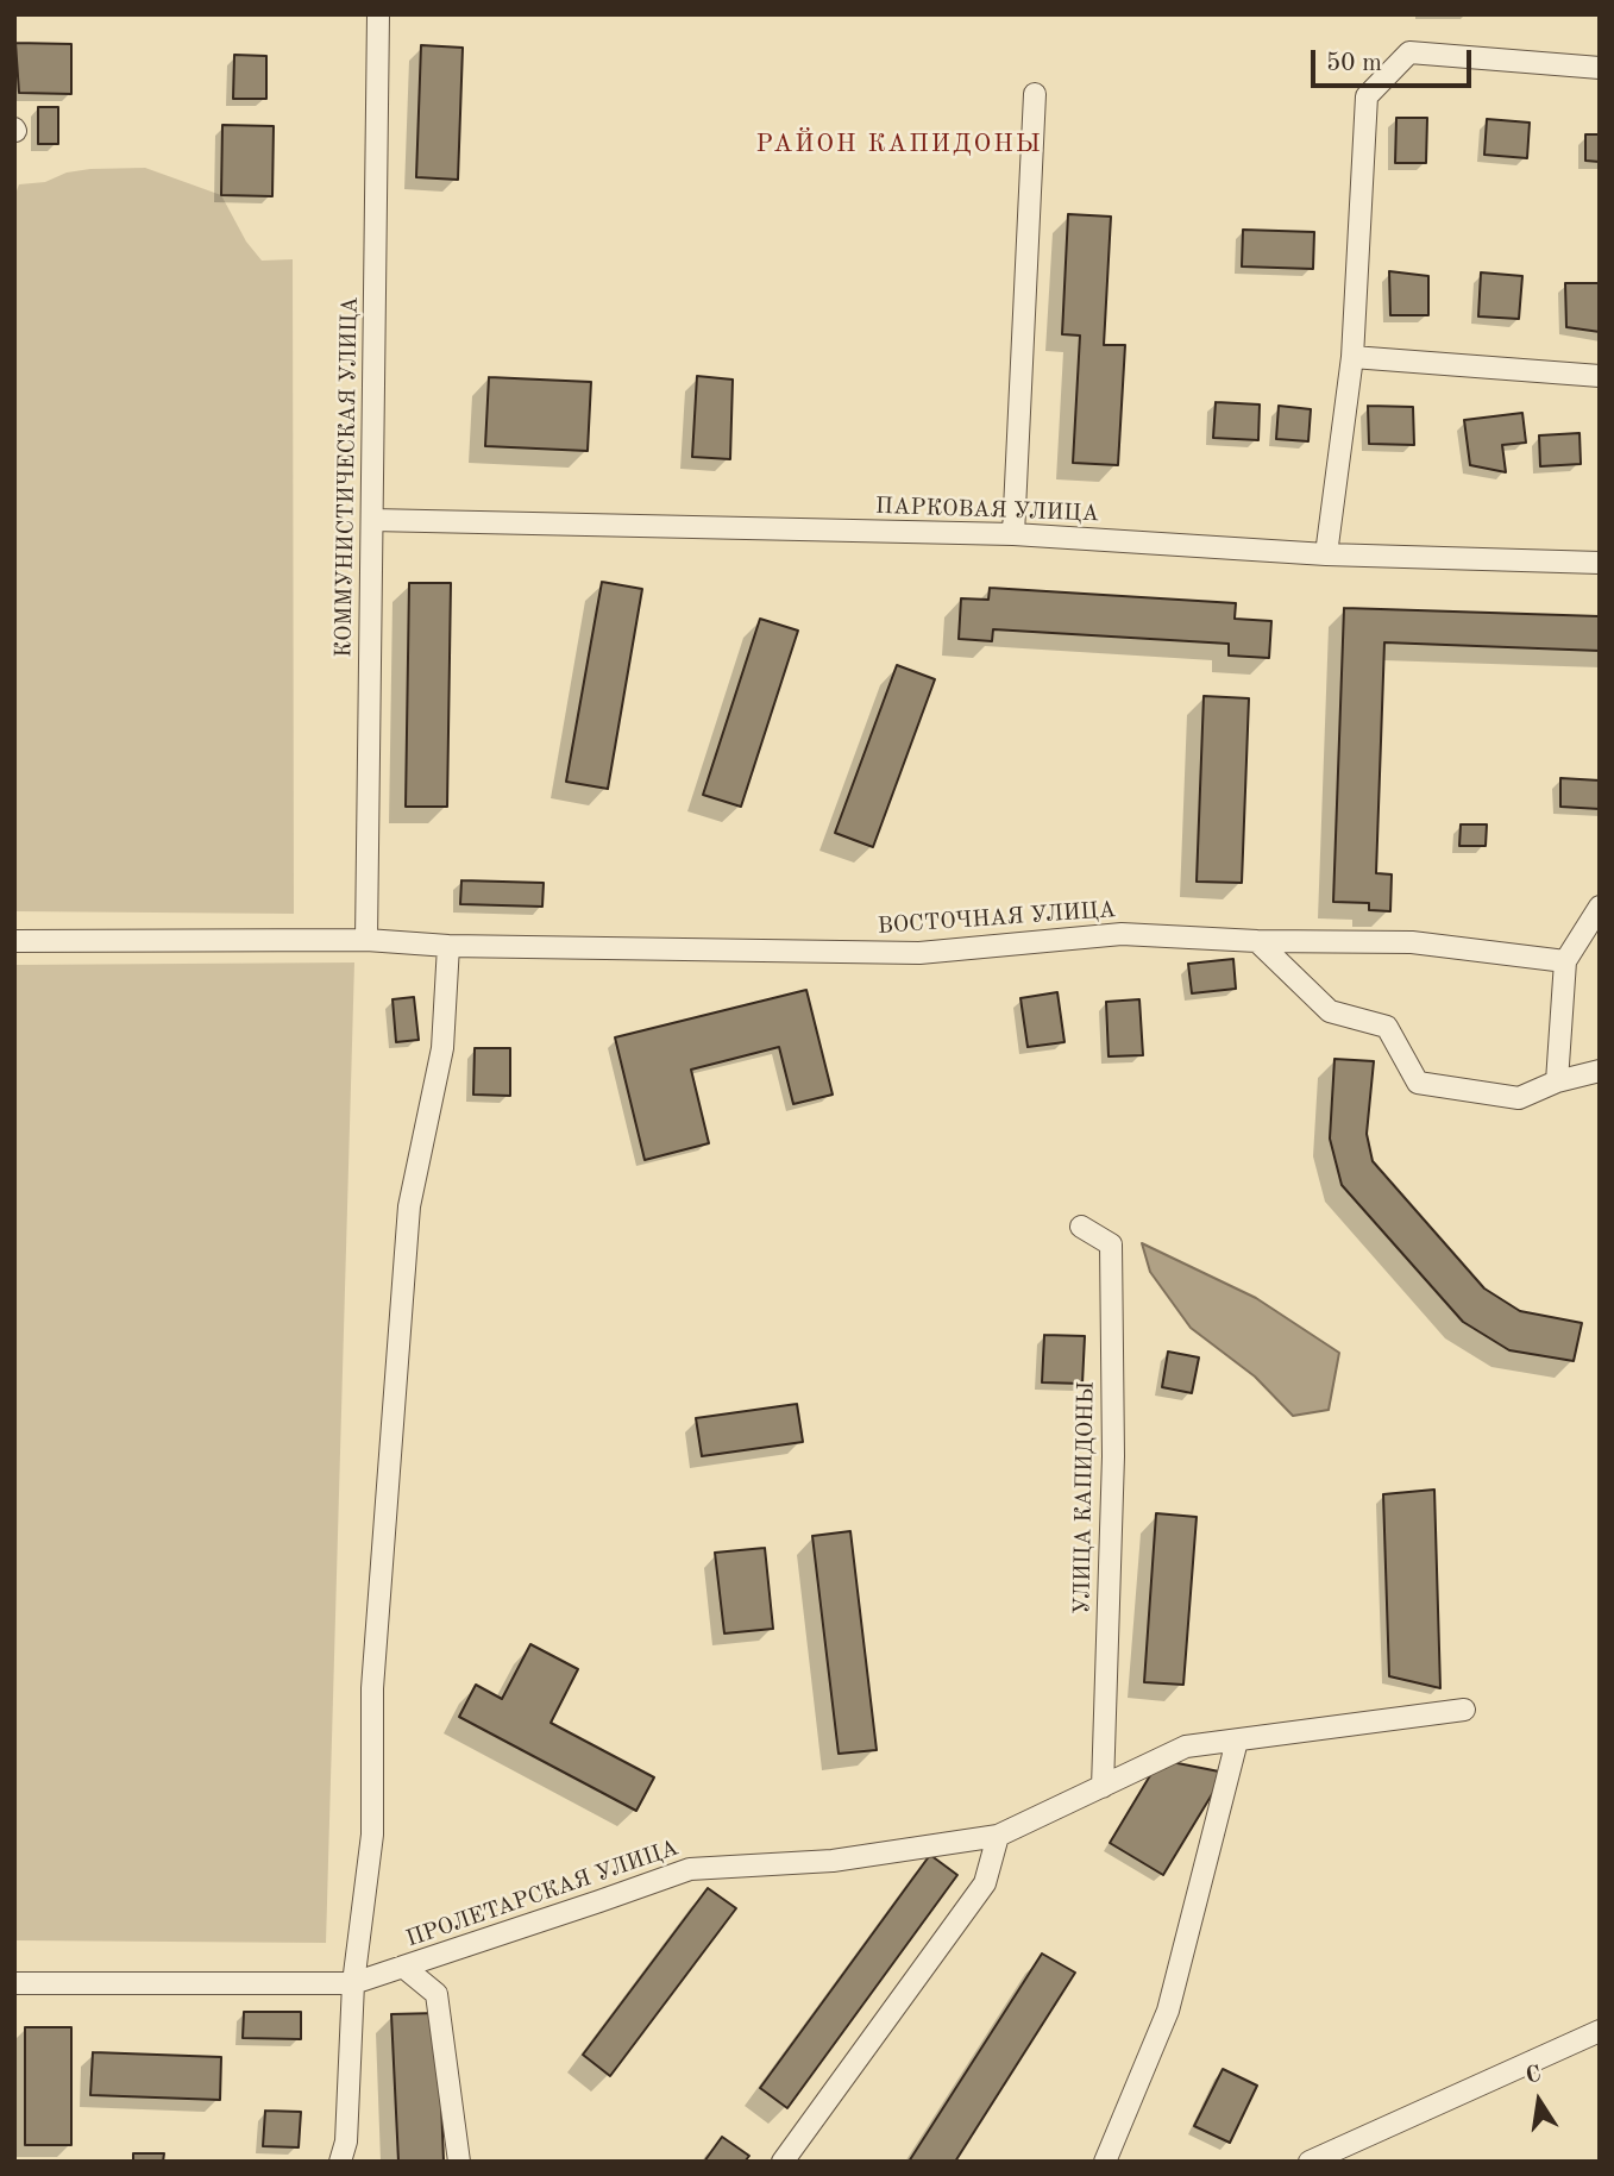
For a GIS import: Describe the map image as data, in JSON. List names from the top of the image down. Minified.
{"streets":{"street":["КОММУНИСТИЧЕСКАЯ УЛИЦА","ПАРКОВАЯ УЛИЦА","ВОСТОЧНАЯ УЛИЦА","УЛИЦА КАПИДОНЫ","ПРОЛЕТАРСКАЯ УЛИЦА"]},"crossings":[["КОММУНИСТИЧЕСКАЯ УЛИЦА","ПАРКОВАЯ УЛИЦА"],["КОММУНИСТИЧЕСКАЯ УЛИЦА","ВОСТОЧНАЯ УЛИЦА"],["УЛИЦА КАПИДОНЫ","ПРОЛЕТАРСКАЯ УЛИЦА"]],"districts":["РАЙОН КАПИДОНЫ"],"scale_bar":"50 m","north":"top"}
